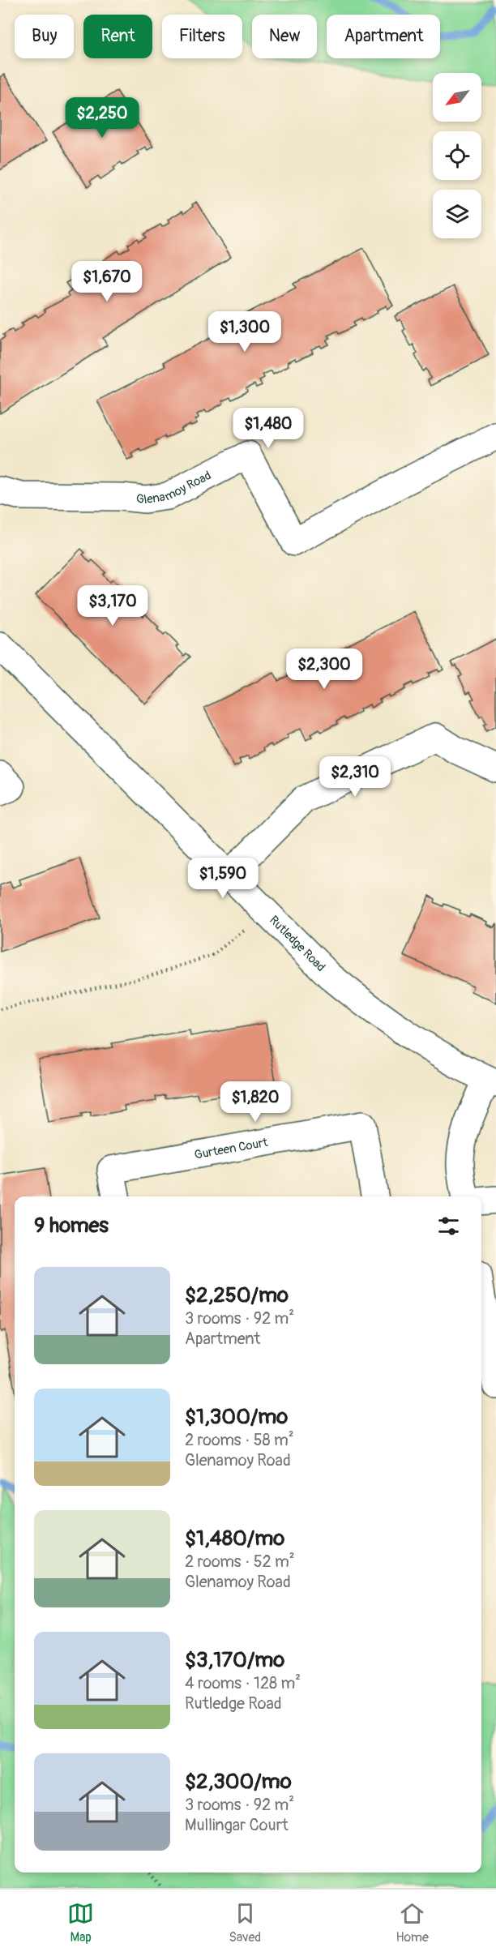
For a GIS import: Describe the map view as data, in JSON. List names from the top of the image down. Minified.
{"streets":{"street":["Glenamoy Road","Rutledge Road","Gurteen Court"]},"north":"bottom left","page":{"chip":["Buy","Rent","Filters","New","Apartment"],"price":["$2,250","$1,670","$1,300","$1,480","$3,170","$2,300","$2,310","$1,590","$1,820"],"heading":"9 homes","list":[{"name":"$2,250/mo","note":"3 rooms · 92 m² · Apartment"},{"name":"$1,300/mo","note":"2 rooms · 58 m² · Glenamoy Road"},{"name":"$1,480/mo","note":"2 rooms · 52 m² · Glenamoy Road"},{"name":"$3,170/mo","note":"4 rooms · 128 m² · Rutledge Road"},{"name":"$2,300/mo","note":"3 rooms · 92 m² · Mullingar Court"}],"tabs":["Map","Saved","Home"]}}
